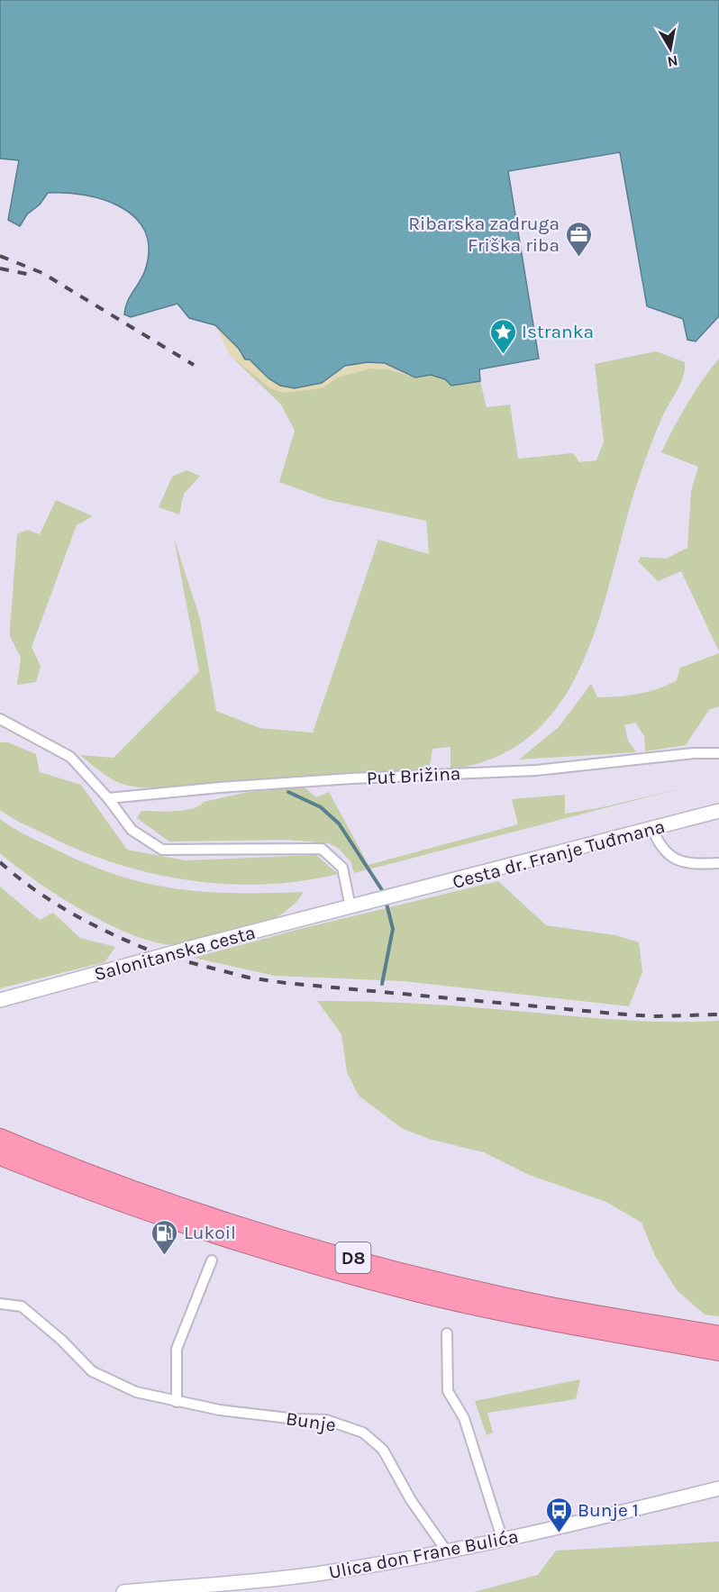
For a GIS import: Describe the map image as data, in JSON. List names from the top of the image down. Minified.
{"streets":{"highway":["D8"],"main road":["Cesta dr. Franje Tuđmana","Salonitanska cesta","Ulica don Frane Bulića"],"street":["Put Brižina","Bunje"]},"crossings":[["Cesta dr. Franje Tuđmana","Salonitanska cesta"],["Bunje","Ulica don Frane Bulića"]],"places":{"office":["Ribarska zadruga Friška riba"],"place":["Istranka"],"fuel station":["Lukoil"],"bus stop":["Bunje 1"]},"north":"bottom"}
